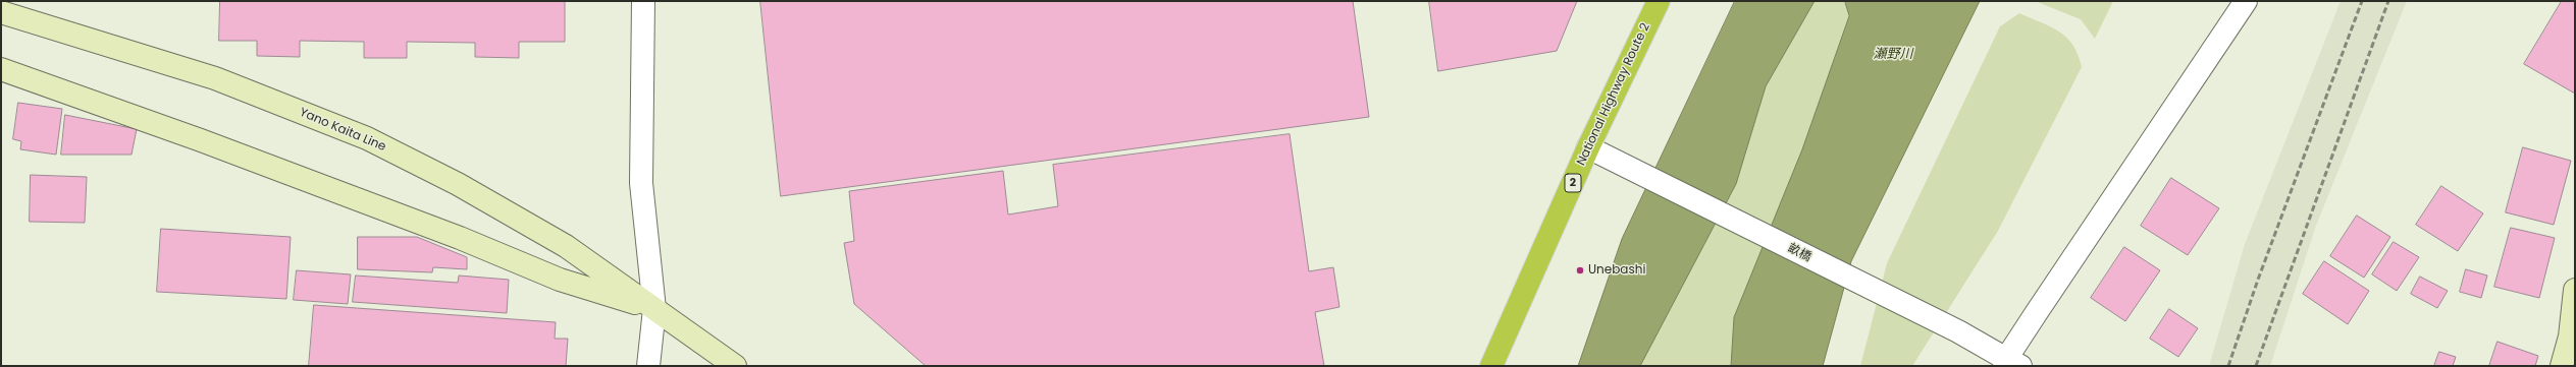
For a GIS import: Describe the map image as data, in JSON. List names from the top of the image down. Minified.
{"streets":{"highway":["National Highway Route 2","2"],"main road":["Yano Kaita Line"],"street":["畝橋"]},"crossings":[["National Highway Route 2","畝橋"]],"water":["瀬野川"],"places":["Unebashi"]}
